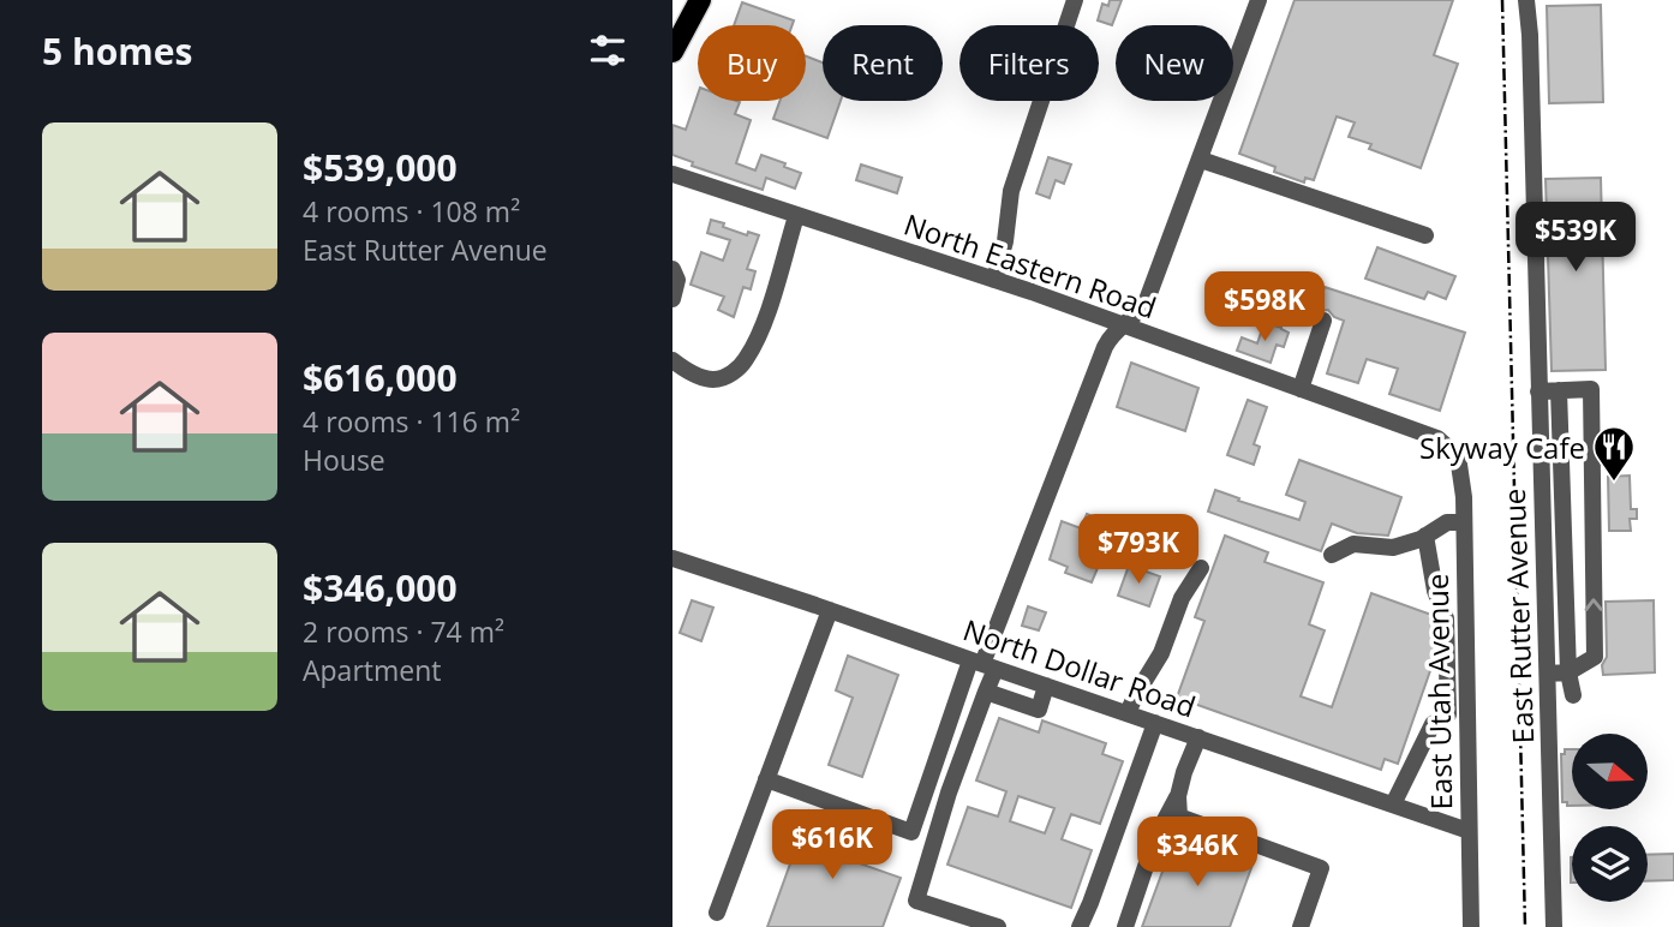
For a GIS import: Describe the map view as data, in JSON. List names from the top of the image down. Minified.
{"streets":{"street":["North Eastern Road","East Rutter Avenue","North Dollar Road","East Utah Avenue"]},"crossings":[["North Eastern Road","East Utah Avenue"],["North Dollar Road","East Utah Avenue"]],"places":{"restaurant":["Skyway Cafe"]},"north":"right","page":{"heading":"5 homes","chip":["Buy","Rent","Filters","New"],"list":[{"name":"$539,000","note":"4 rooms · 108 m² · East Rutter Avenue"},{"name":"$616,000","note":"4 rooms · 116 m² · House"},{"name":"$346,000","note":"2 rooms · 74 m² · Apartment"}],"price":["$539K","$598K","$793K","$616K","$346K"]}}
